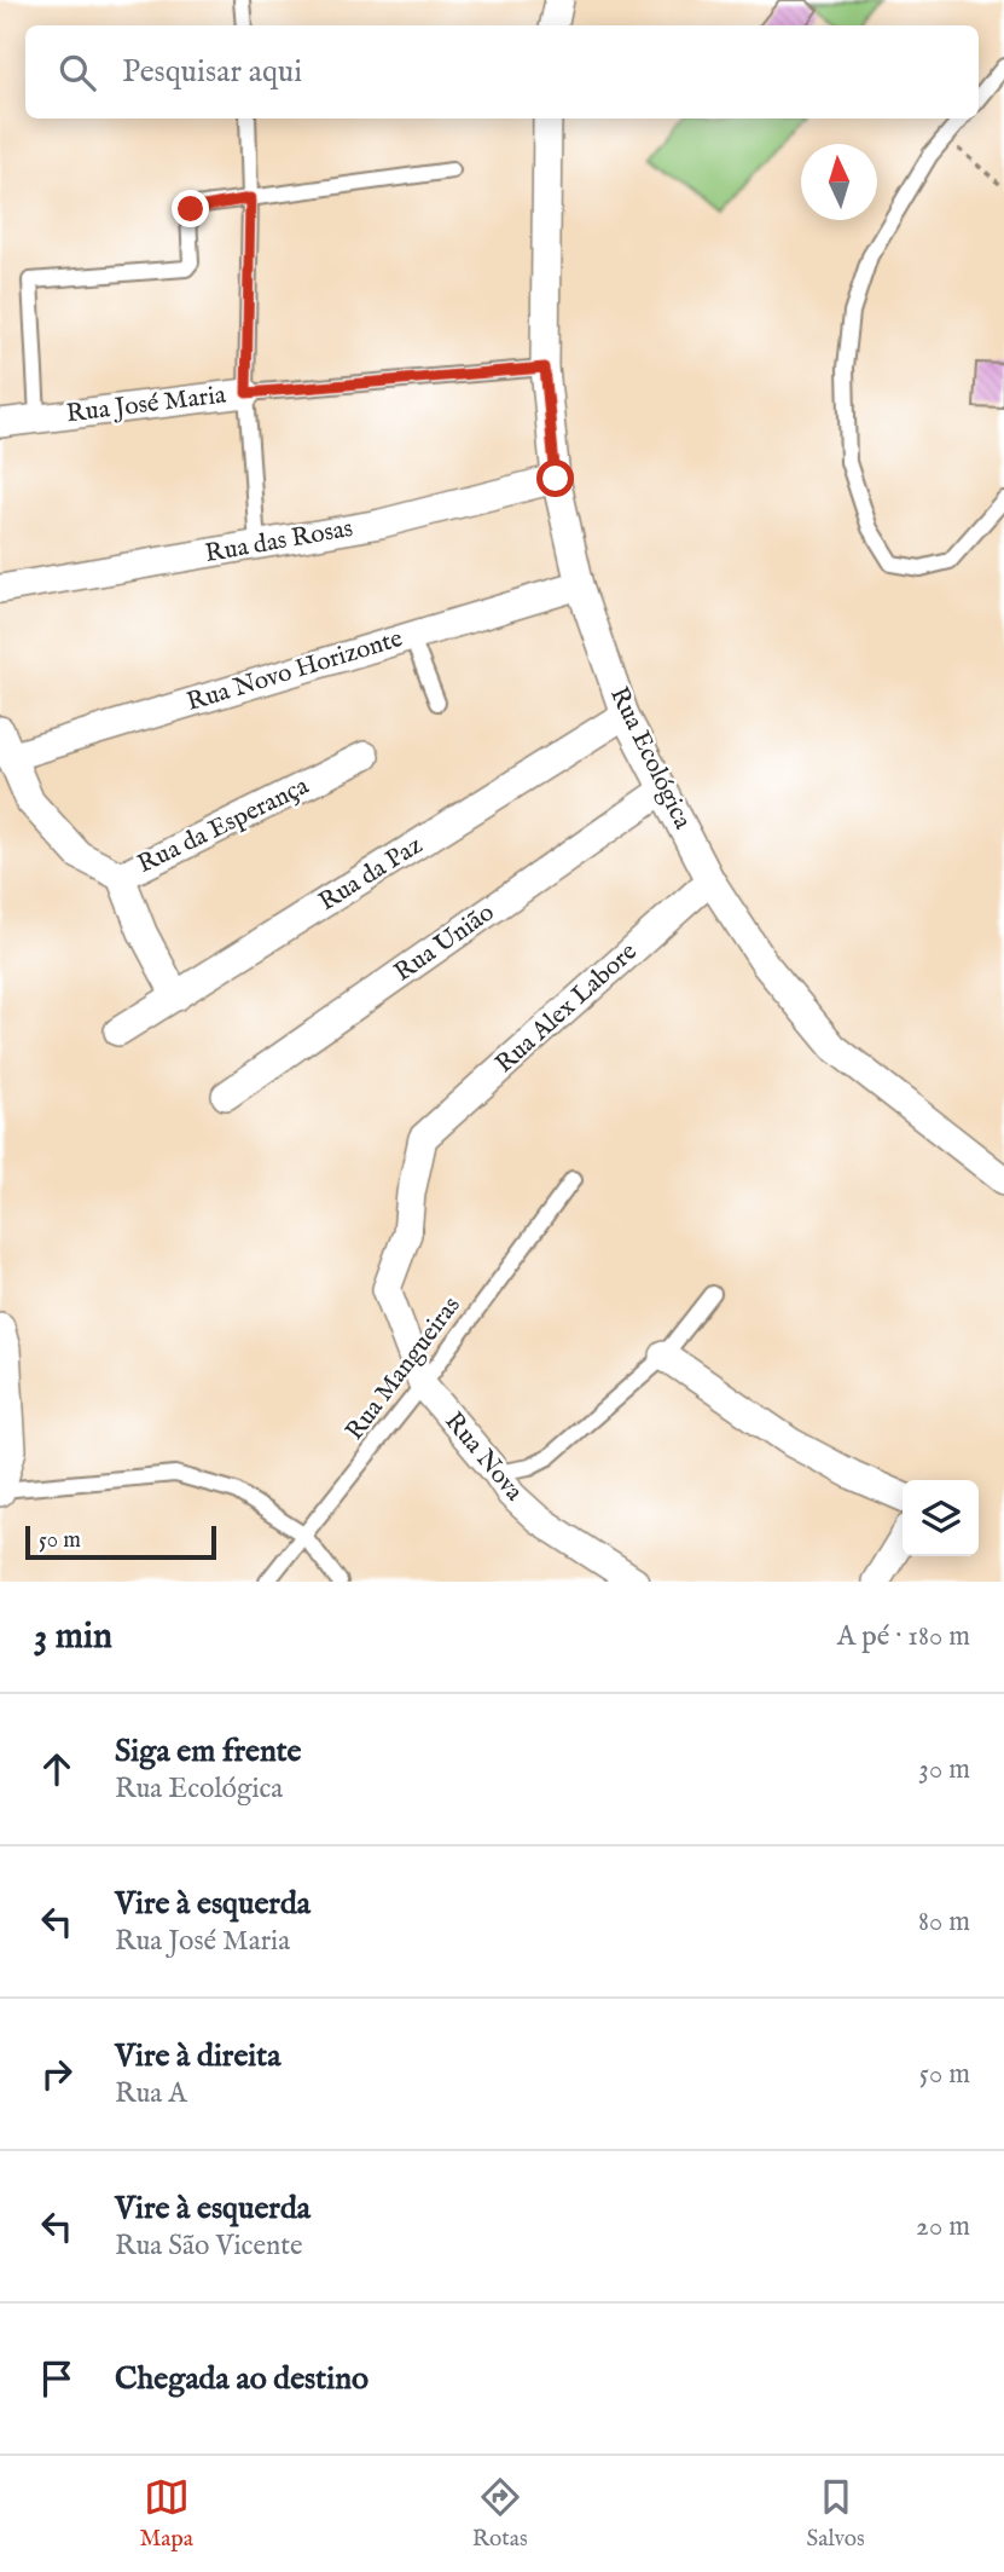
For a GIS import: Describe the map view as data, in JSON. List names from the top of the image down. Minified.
{"streets":{"street":["Rua José Maria","Rua das Rosas","Rua Novo Horizonte","Rua Ecológica","Rua da Esperança","Rua da Paz","Rua União","Rua Alex Labore","Rua Nova"],"lane":["Rua Mangueiras"]},"crossings":[["Rua José Maria","Rua Ecológica"],["Rua das Rosas","Rua Ecológica"],["Rua Novo Horizonte","Rua Ecológica"],["Rua Novo Horizonte","Rua da Esperança"],["Rua Ecológica","Rua da Paz"],["Rua Ecológica","Rua União"],["Rua Ecológica","Rua Alex Labore"],["Rua Alex Labore","Rua Nova"],["Rua Mangueiras","Rua Nova"]],"scale_bar":"50 m","north":"top","page":{"search":"Pesquisar aqui","scale":"50 m","heading":["3 min","A pé · 180 m"],"list":[["Siga em frente","Rua Ecológica","30 m"],["Vire à esquerda","Rua José Maria","80 m"],["Vire à direita","Rua A","50 m"],["Vire à esquerda","Rua São Vicente","20 m"],"Chegada ao destino"],"nav":["Mapa","Rotas","Salvos"]}}
